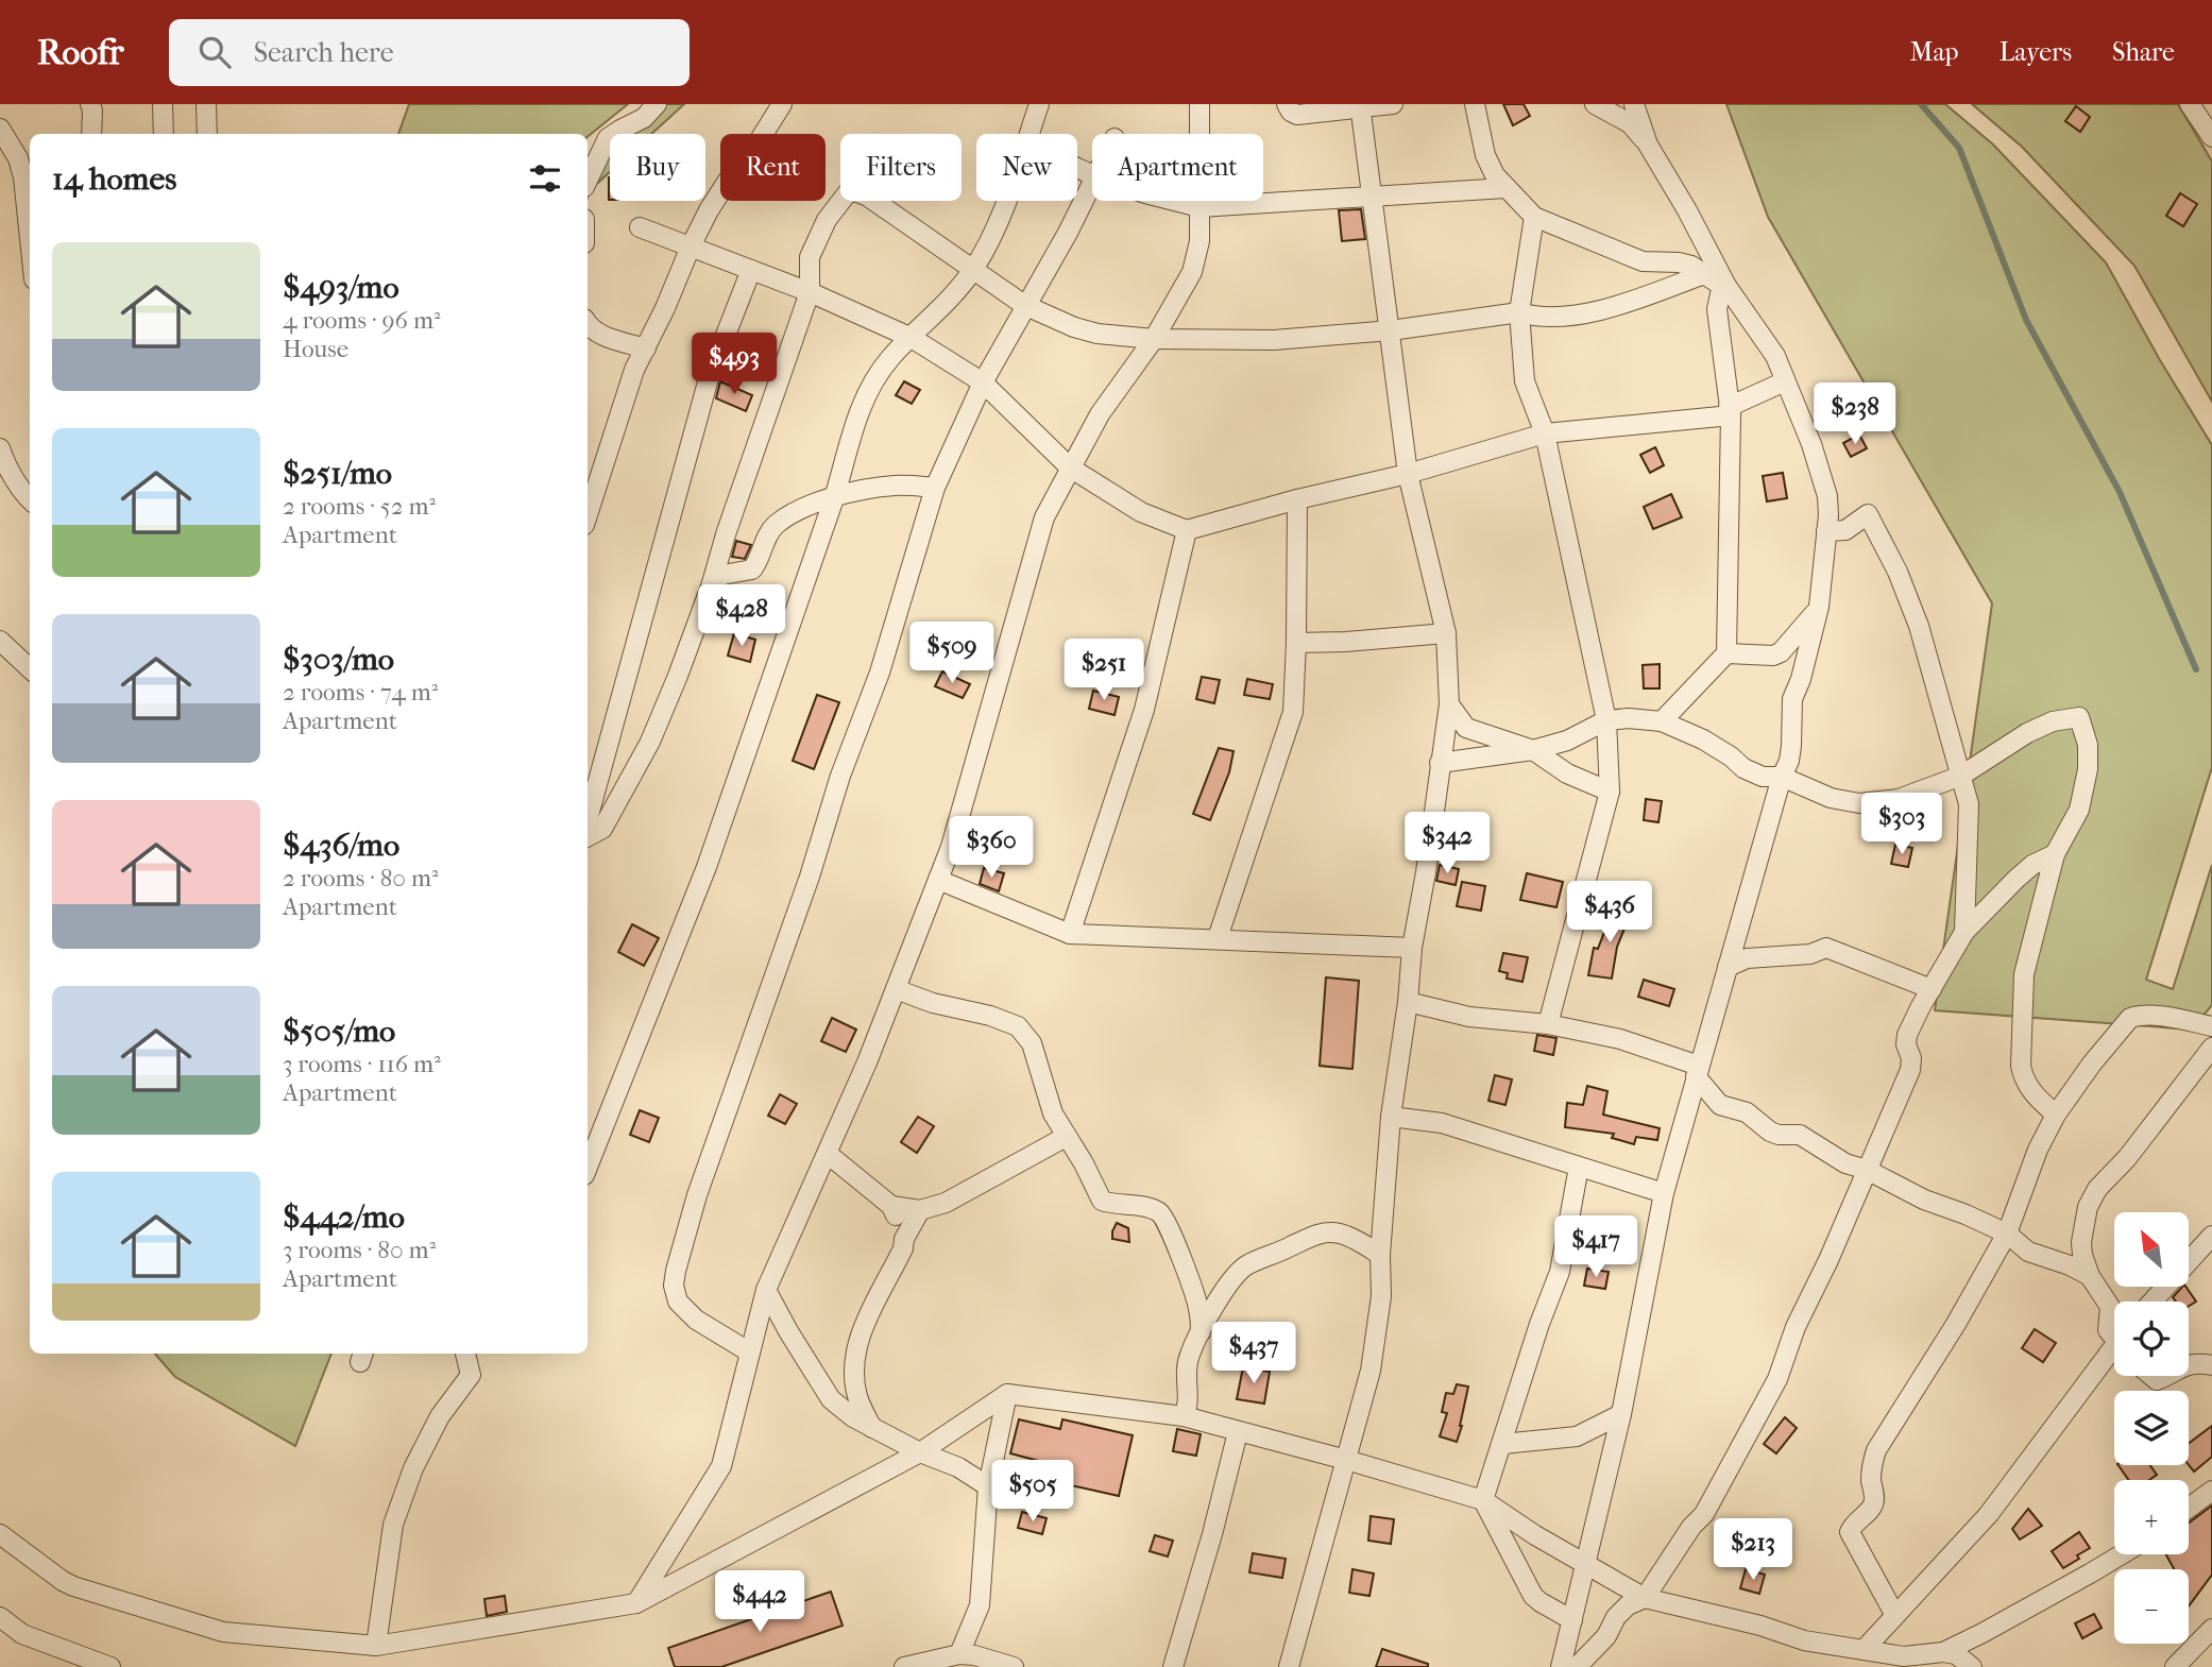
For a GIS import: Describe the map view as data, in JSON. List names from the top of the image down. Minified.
{"north":"top left","page":{"header":"Roofr","search":"Search here","nav":["Map","Layers","Share"],"chip":["Buy","Rent","Filters","New","Apartment"],"heading":"14 homes","list":[{"name":"$493/mo","note":"4 rooms · 96 m² · House"},{"name":"$251/mo","note":"2 rooms · 52 m² · Apartment"},{"name":"$303/mo","note":"2 rooms · 74 m² · Apartment"},{"name":"$436/mo","note":"2 rooms · 80 m² · Apartment"},{"name":"$505/mo","note":"3 rooms · 116 m² · Apartment"},{"name":"$442/mo","note":"3 rooms · 80 m² · Apartment"}],"price":["$493","$238","$428","$509","$251","$303","$342","$360","$436","$417","$437","$505","$213","$442"],"map_buttons":["+","−"]}}
